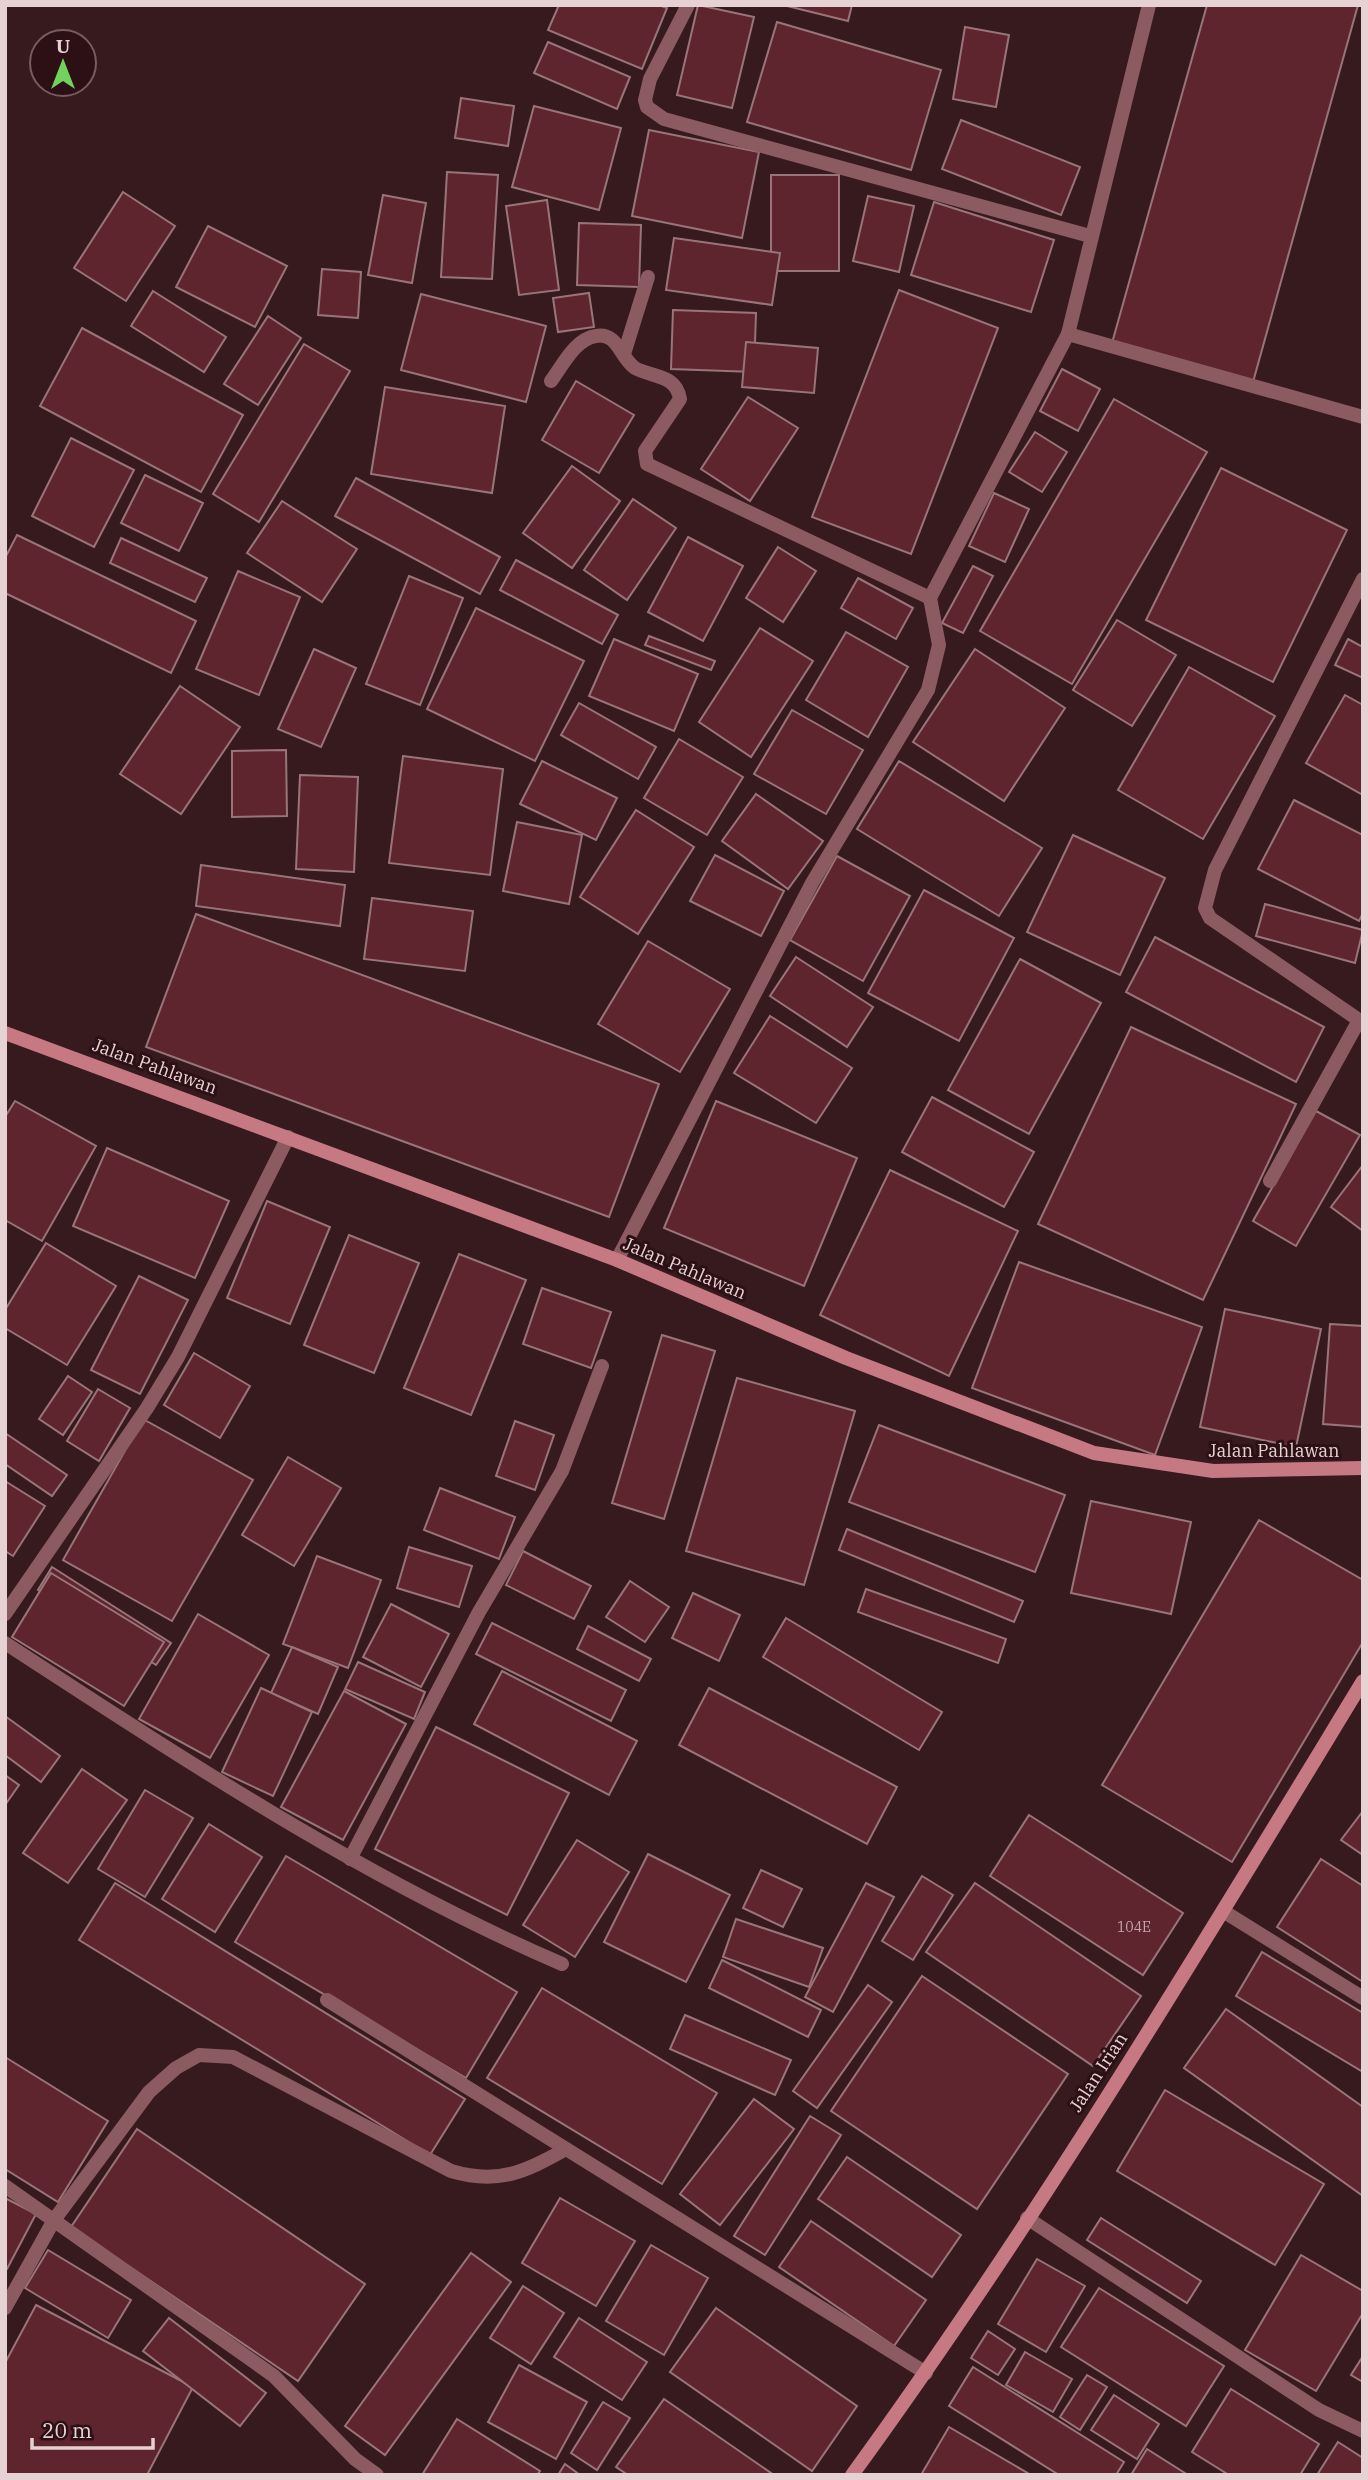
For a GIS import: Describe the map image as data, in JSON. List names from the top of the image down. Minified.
{"streets":{"street":["Jalan Pahlawan","Jalan Irian"]},"house_numbers":["104E"],"scale_bar":"20 m","north":"top"}
